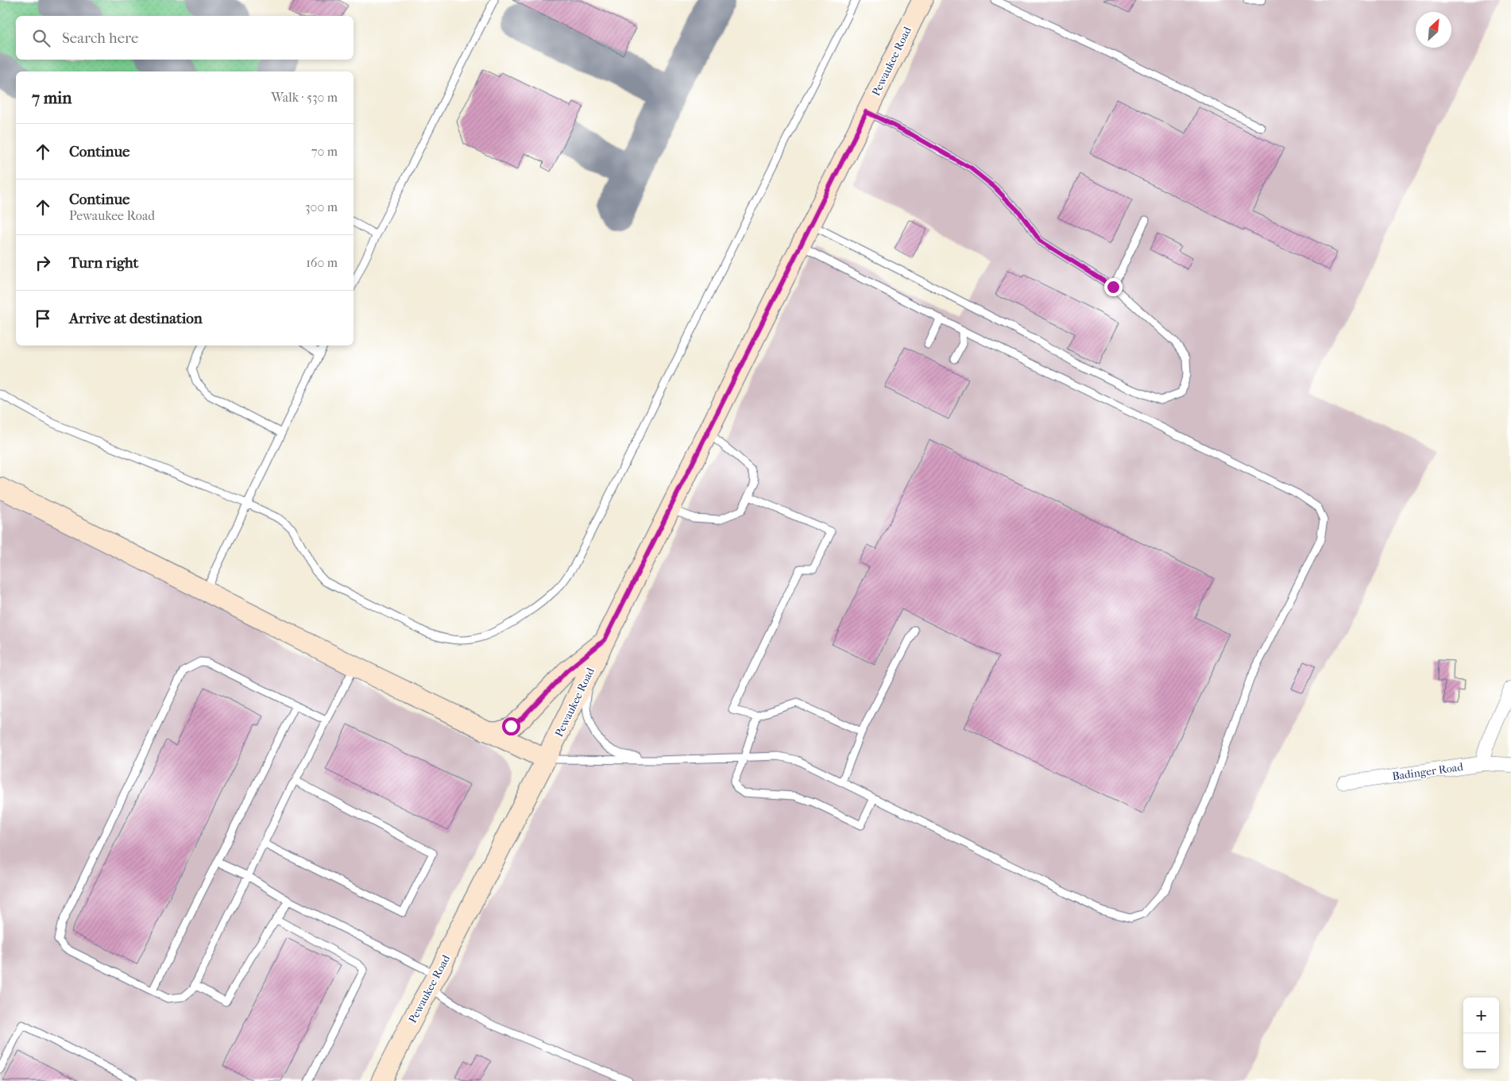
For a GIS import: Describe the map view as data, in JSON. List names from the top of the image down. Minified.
{"streets":{"main road":["Pewaukee Road"],"street":["Badinger Road"]},"north":"top right","page":{"search":"Search here","heading":["7 min","Walk · 530 m"],"list":[["Continue","70 m"],["Continue","Pewaukee Road","300 m"],["Turn right","160 m"],"Arrive at destination"],"map_buttons":["+","−"]}}
